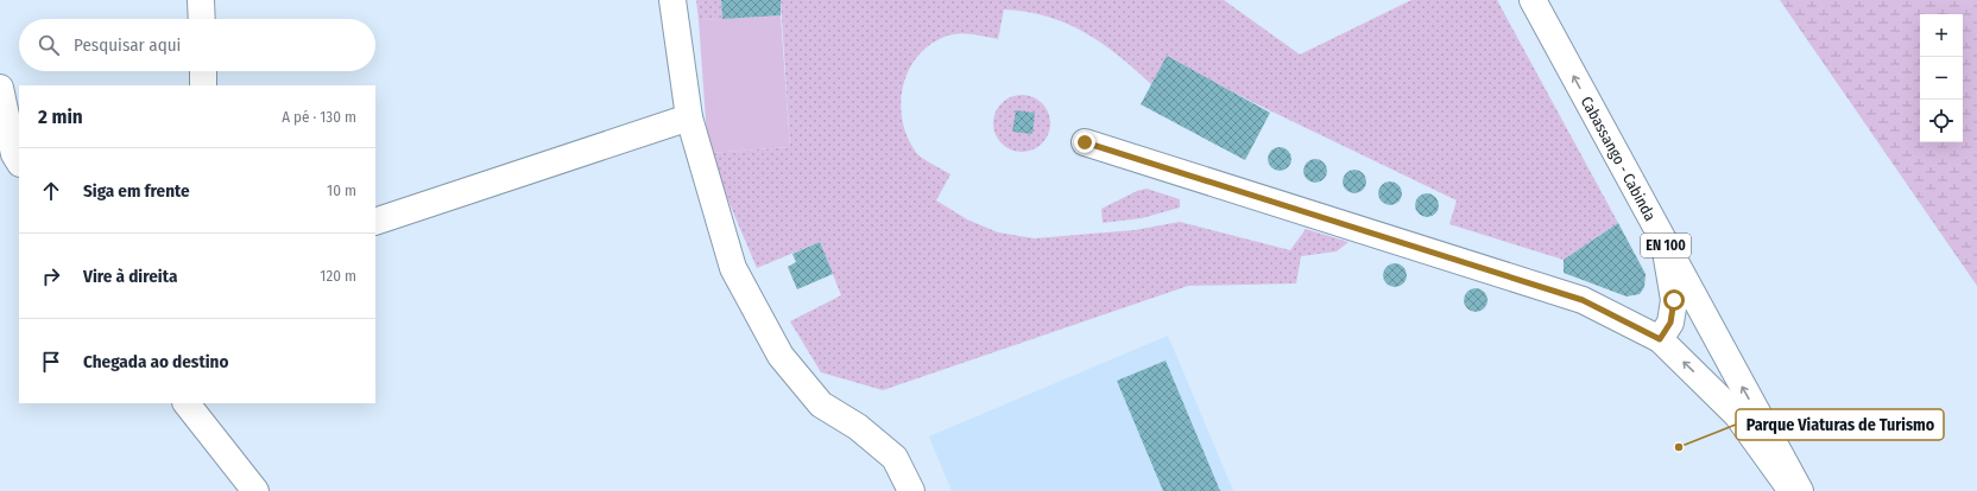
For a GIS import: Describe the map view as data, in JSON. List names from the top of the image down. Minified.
{"streets":{"street":["Cabassango - Cabinda","EN 100"]},"places":["Parque Viaturas de Turismo"],"page":{"map_buttons":["+","−"],"search":"Pesquisar aqui","heading":["2 min","A pé · 130 m"],"list":[["Siga em frente","10 m"],["Vire à direita","120 m"],"Chegada ao destino"]}}
